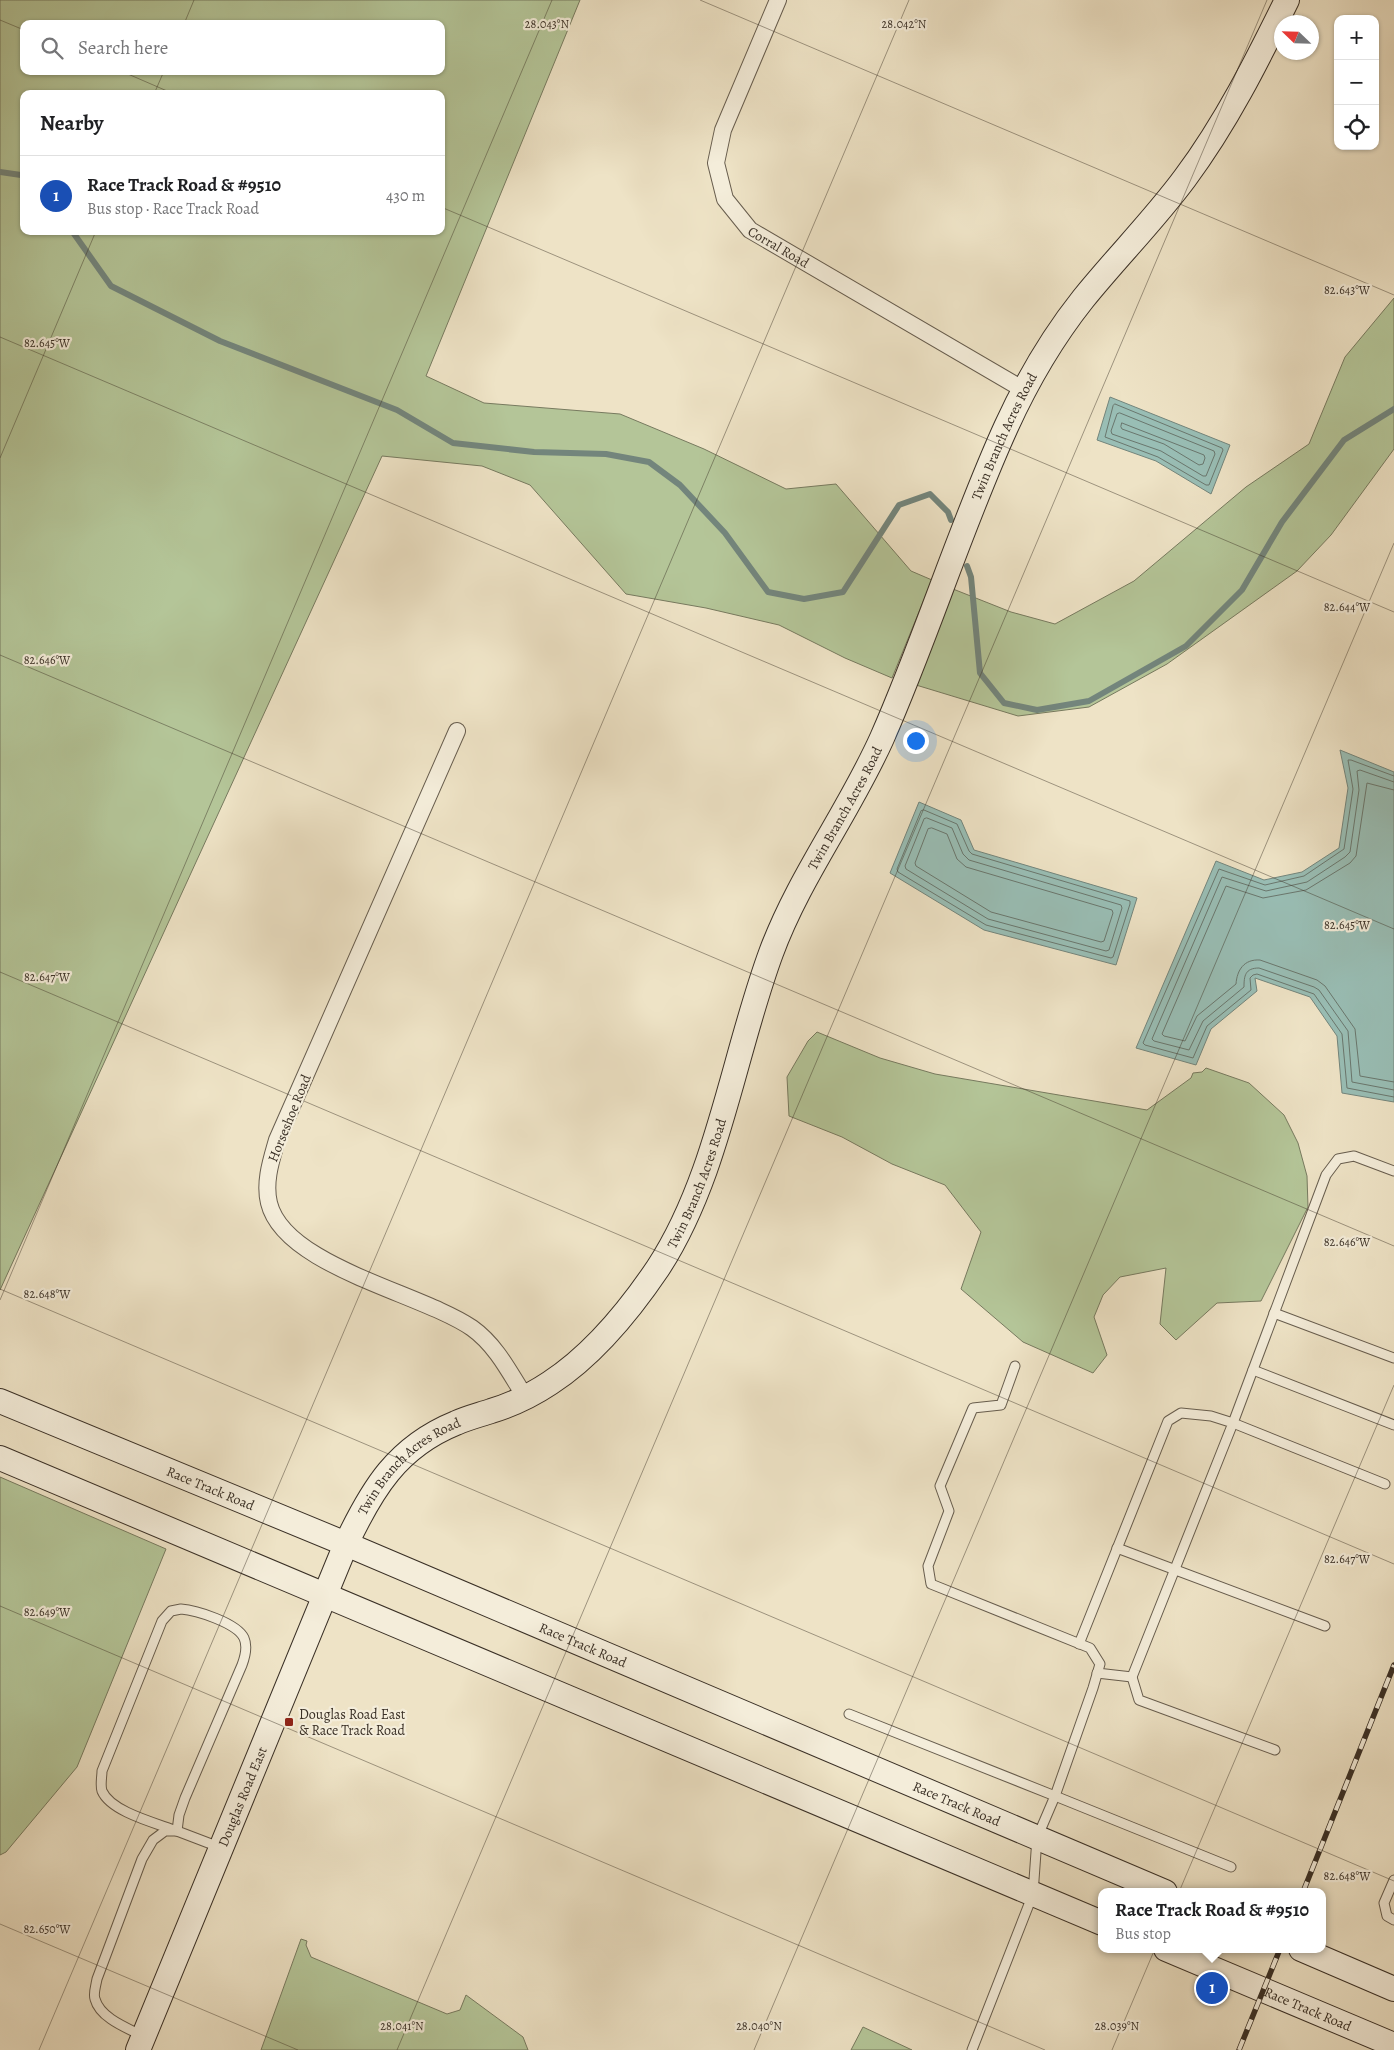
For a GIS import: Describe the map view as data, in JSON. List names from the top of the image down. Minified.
{"streets":{"main road":["Twin Branch Acres Road","Race Track Road","Douglas Road East"],"street":["Corral Road","Horseshoe Road"]},"crossings":[["Corral Road","Twin Branch Acres Road"],["Twin Branch Acres Road","Horseshoe Road"],["Twin Branch Acres Road","Race Track Road"],["Twin Branch Acres Road","Douglas Road East"],["Race Track Road","Douglas Road East"]],"places":{"transit":["Douglas Road East & Race Track Road"]},"north":"top left","page":{"map_buttons":["+","−"],"search":"Search here","heading":"Nearby","list":[{"mark":"1","name":"Race Track Road & #9510","note":"Bus stop · Race Track Road","value":"430 m"}],"popup":["Race Track Road & #9510","Bus stop"],"pins":"1"},"coordinates":["28.043°N","28.042°N","82.643°W","82.645°W","82.644°W","82.646°W","82.647°W","82.648°W","82.649°W","82.650°W","28.041°N","28.040°N","28.039°N"]}
